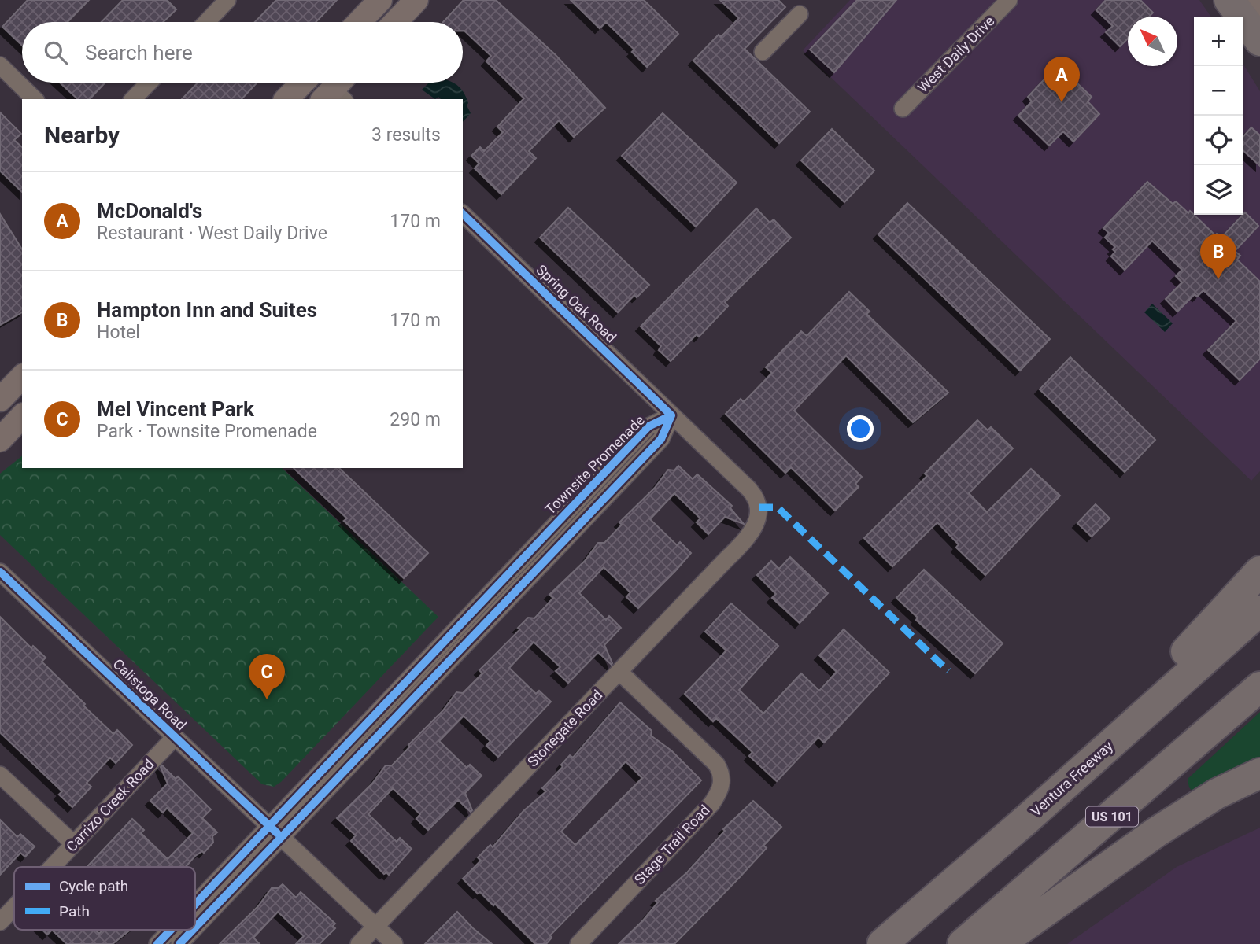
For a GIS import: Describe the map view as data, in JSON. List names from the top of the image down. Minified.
{"streets":{"highway":["Ventura Freeway","US 101"],"street":["West Daily Drive","Spring Oak Road","Townsite Promenade","Calistoga Road","Stonegate Road","Carrizo Creek Road","Stage Trail Road"]},"crossings":[["Spring Oak Road","Townsite Promenade"],["Spring Oak Road","Stonegate Road"],["Townsite Promenade","Calistoga Road"],["Calistoga Road","Stonegate Road"],["Calistoga Road","Carrizo Creek Road"],["Stonegate Road","Stage Trail Road"]],"legend":["Cycle path","Path"],"north":"top left","page":{"map_buttons":["+","−"],"search":"Search here","pins":["A","B","C"],"heading":["Nearby","3 results"],"list":[{"mark":"A","name":"McDonald's","note":"Restaurant · West Daily Drive","value":"170 m"},{"mark":"B","name":"Hampton Inn and Suites","note":"Hotel","value":"170 m"},{"mark":"C","name":"Mel Vincent Park","note":"Park · Townsite Promenade","value":"290 m"}]}}
